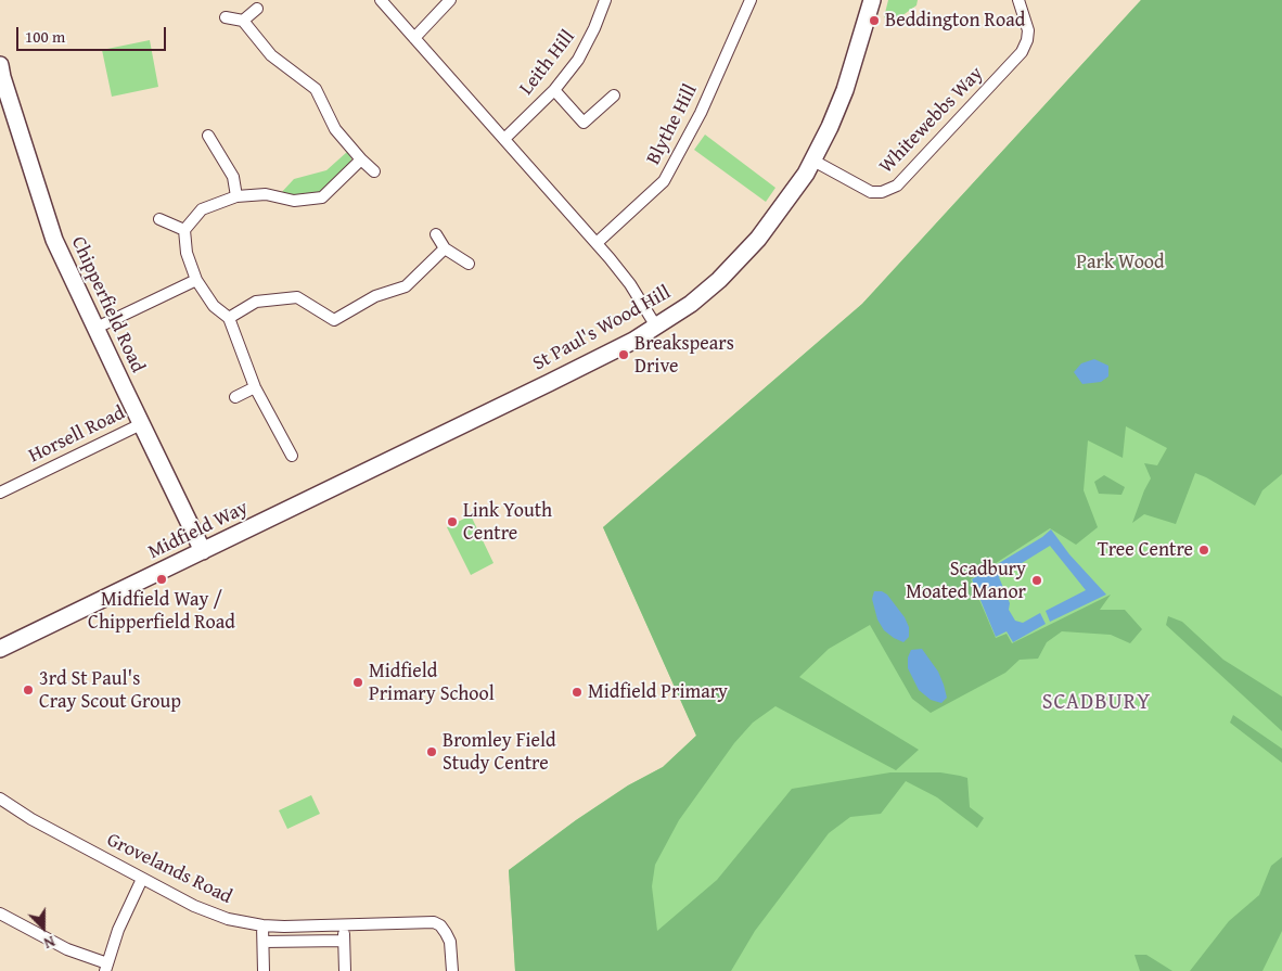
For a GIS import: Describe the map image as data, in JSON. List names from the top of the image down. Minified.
{"streets":{"street":["Leith Hill","Whitewebbs Way","Blythe Hill","Chipperfield Road","St Paul's Wood Hill","Horsell Road","Midfield Way","Grovelands Road"]},"crossings":[["Whitewebbs Way","St Paul's Wood Hill"],["Chipperfield Road","Horsell Road"],["Chipperfield Road","Midfield Way"],["St Paul's Wood Hill","Midfield Way"]],"districts":["SCADBURY"],"parks":["Park Wood"],"places":["Beddington Road","Breakspears Drive","Link Youth Centre","Tree Centre","Midfield Way / Chipperfield Road","Scadbury Moated Manor","Midfield Primary School","3rd St Paul's Cray Scout Group","Midfield Primary","Bromley Field Study Centre"],"scale_bar":"100 m","north":"bottom"}
